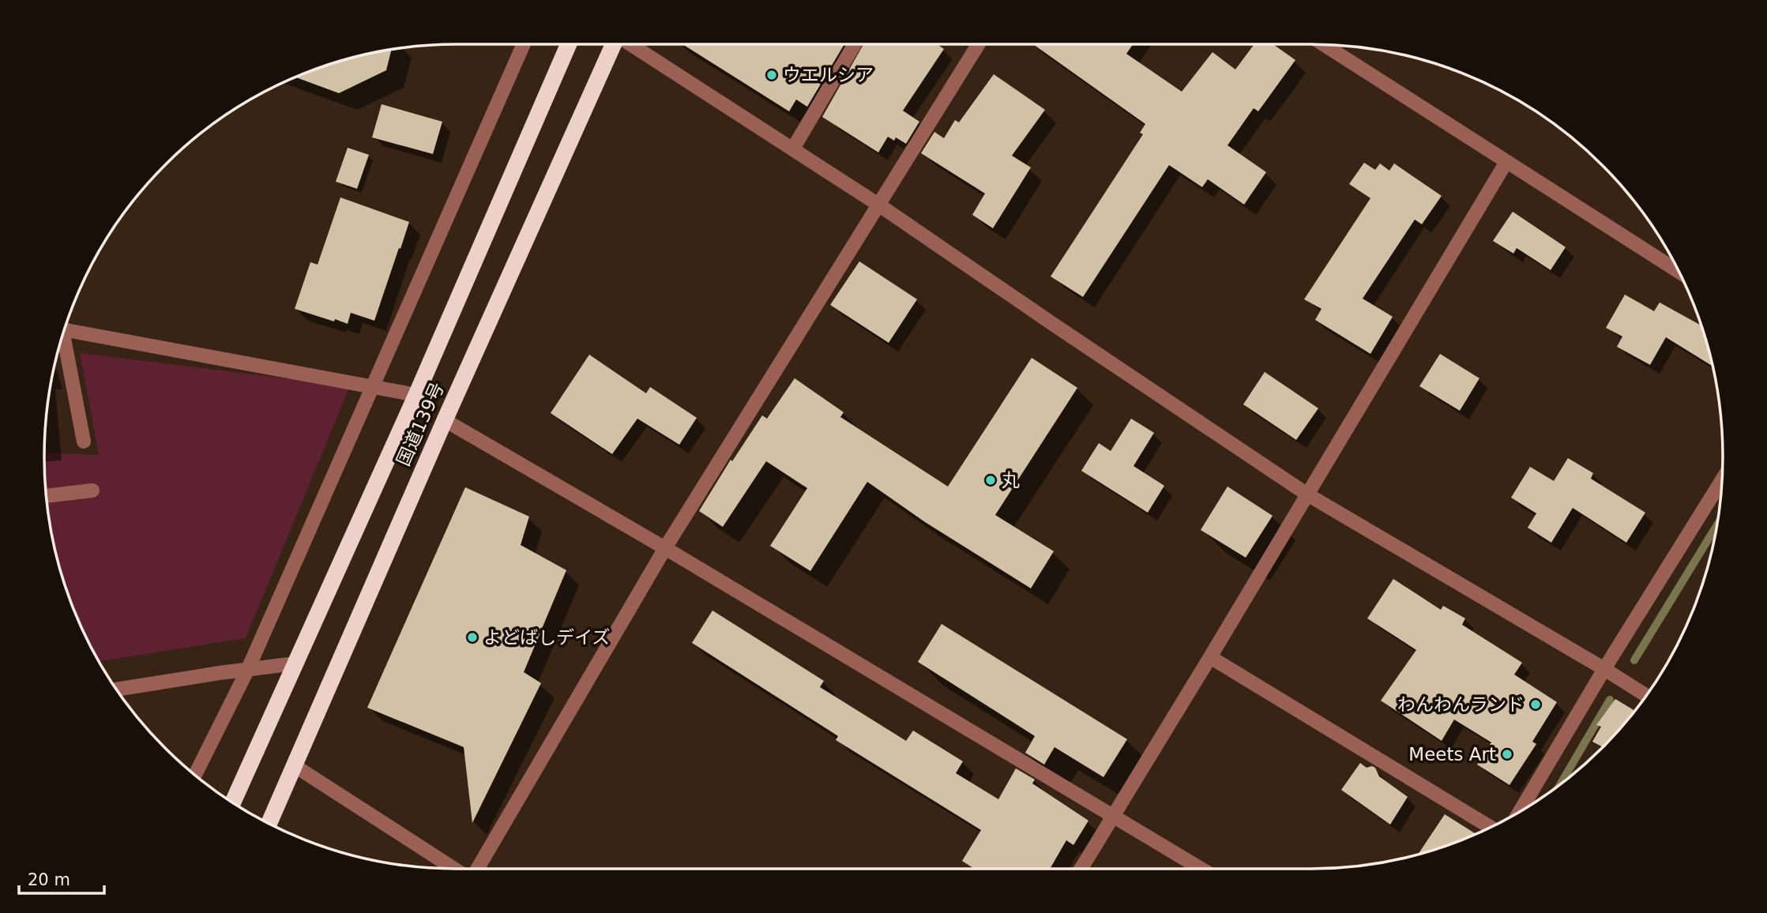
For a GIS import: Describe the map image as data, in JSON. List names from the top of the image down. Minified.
{"streets":{"highway":["国道139号"]},"places":["ウエルシア","丸","よどばしデイズ","わんわんランド","Meets Art"],"scale_bar":"20 m"}
